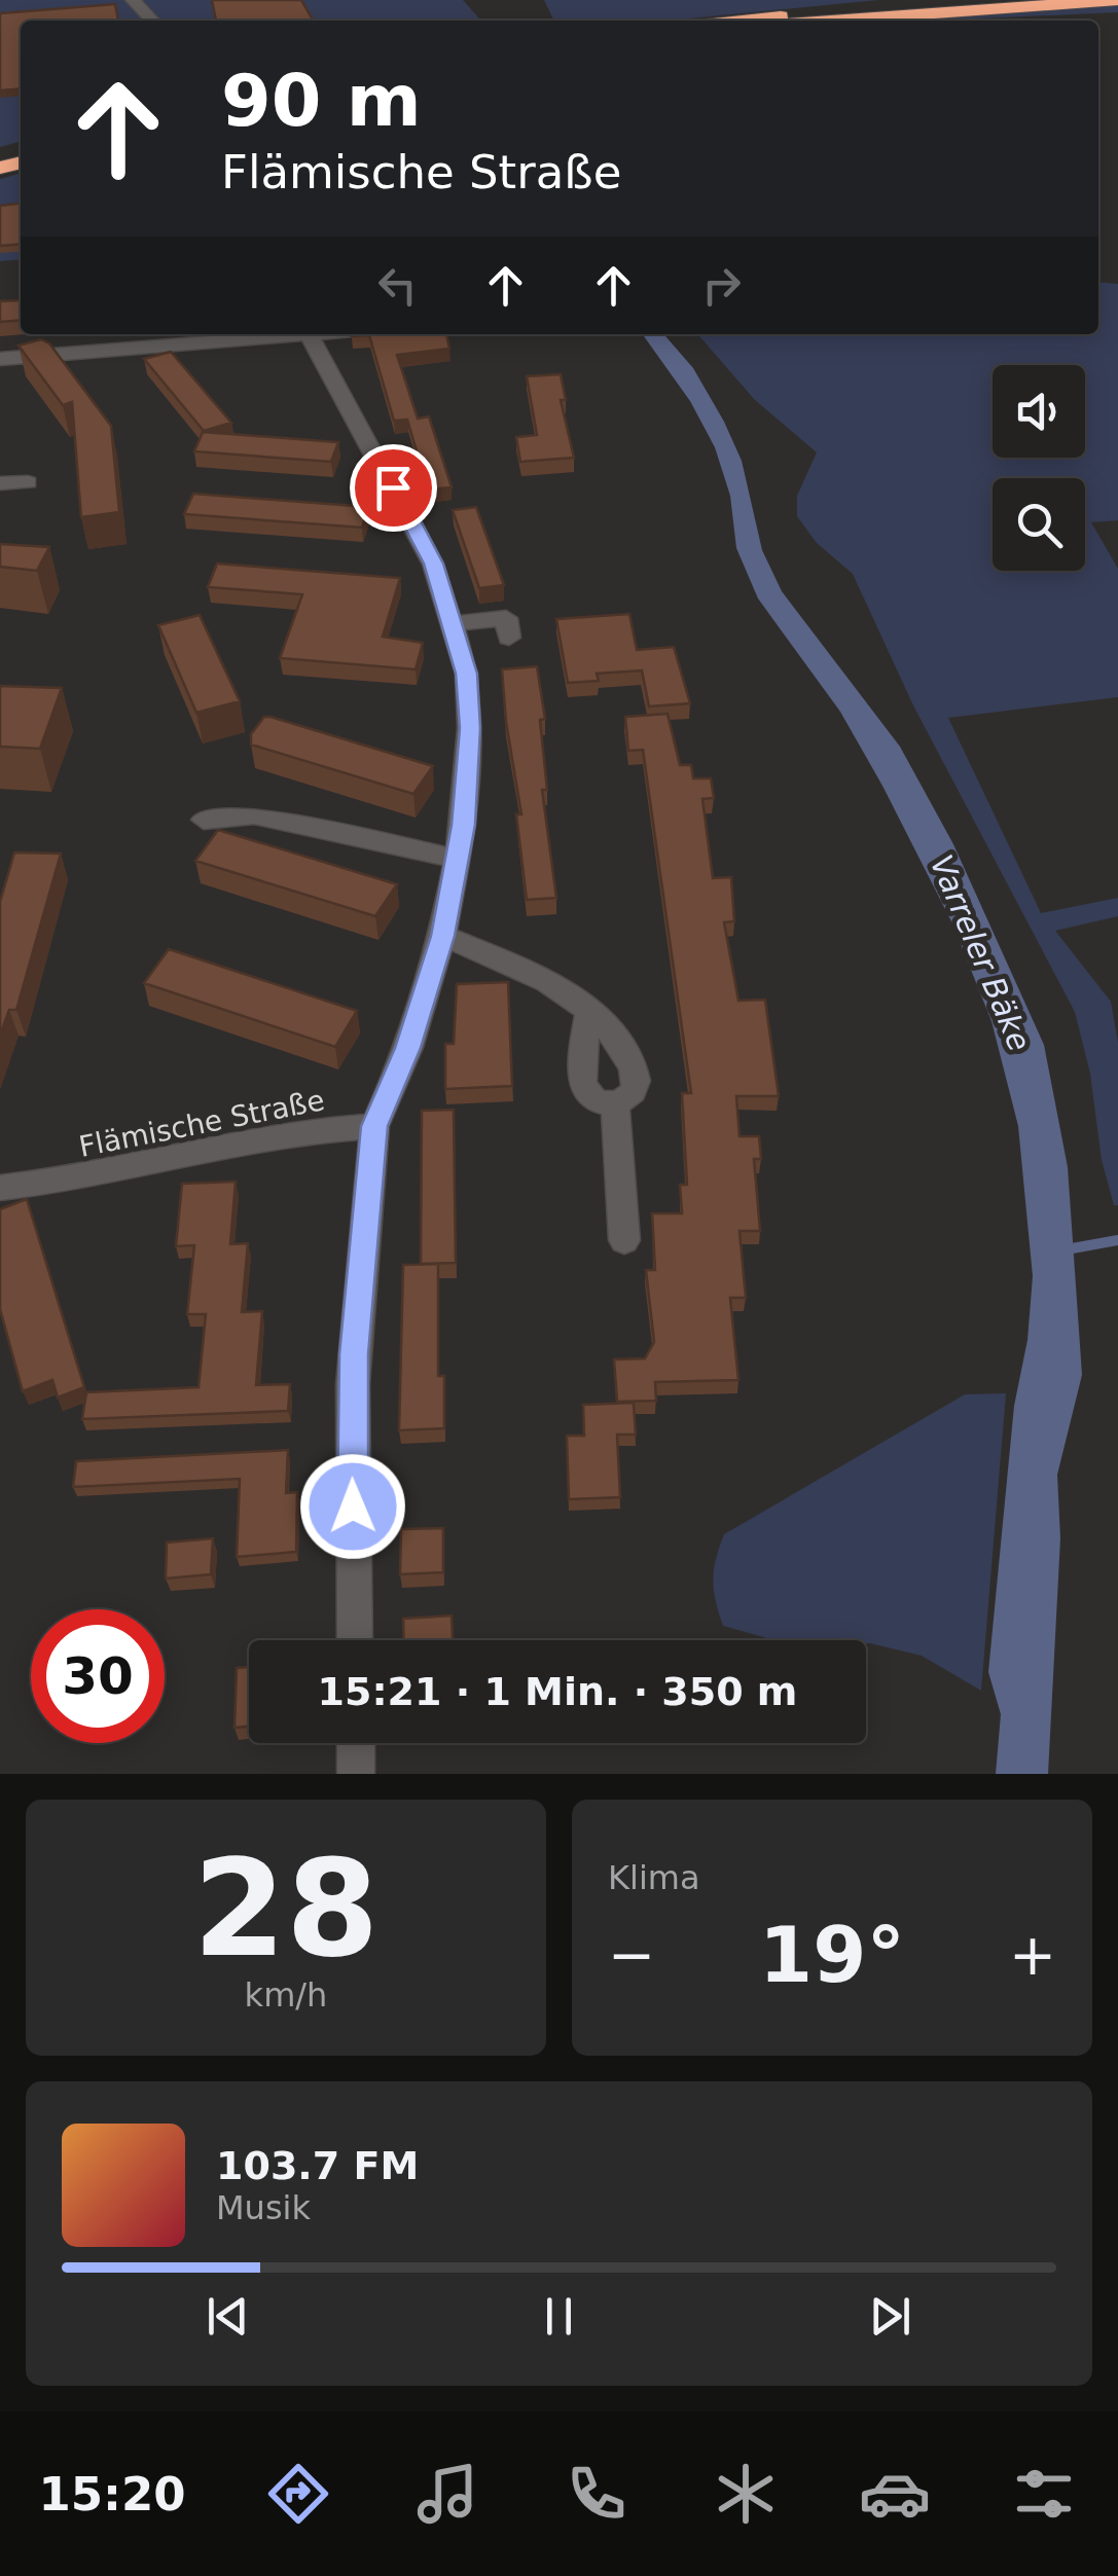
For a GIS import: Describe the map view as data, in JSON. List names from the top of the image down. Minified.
{"streets":{"street":["Flämische Straße"]},"water":["Varreler Bäke"],"page":{"turn":["90 m","Flämische Straße"],"limit":"30","trip":"15:21 · 1 Min. · 350 m","tile":[["28","km/h"],"Klima"],"heat":["−","19°","+"],"song":["103.7 FM","Musik"],"tabs":"15:20"}}
